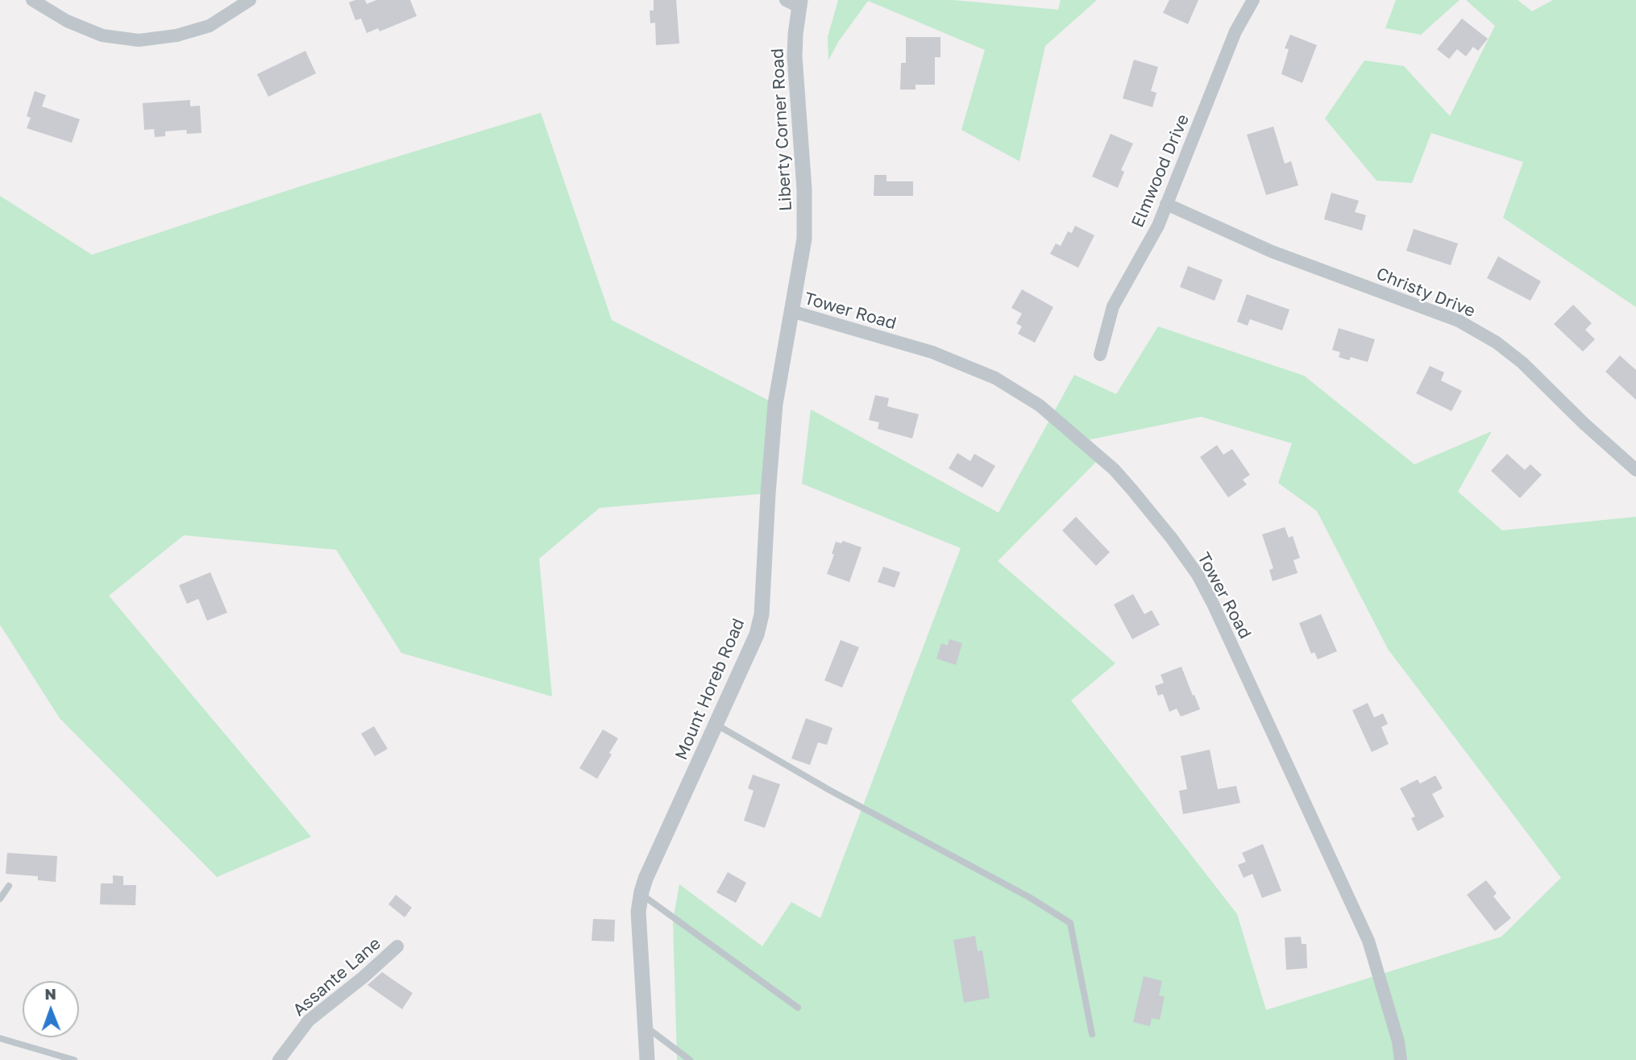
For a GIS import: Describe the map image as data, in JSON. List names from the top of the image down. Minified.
{"streets":{"street":["Liberty Corner Road","Elmwood Drive","Christy Drive","Tower Road","Mount Horeb Road","Assante Lane"]},"crossings":[["Liberty Corner Road","Mount Horeb Road"],["Elmwood Drive","Christy Drive"],["Tower Road","Mount Horeb Road"]],"north":"top"}
